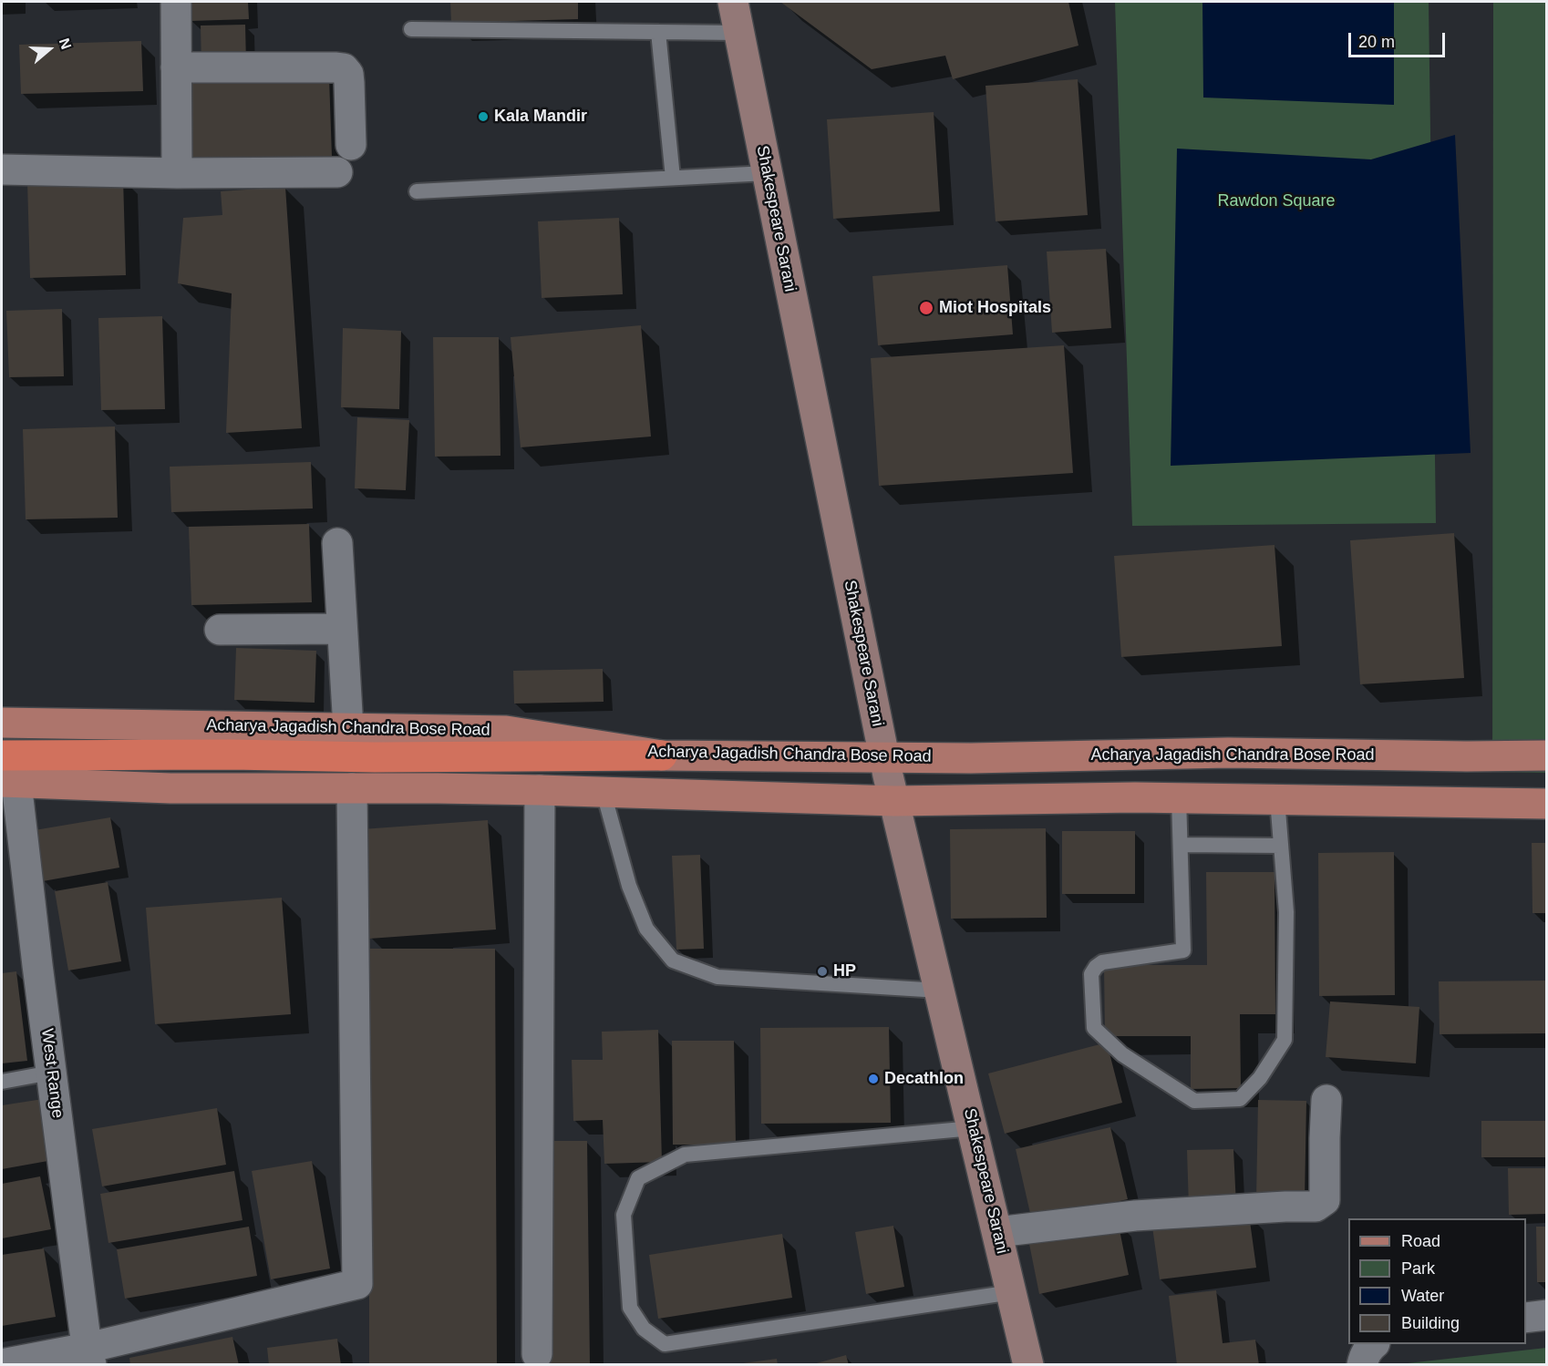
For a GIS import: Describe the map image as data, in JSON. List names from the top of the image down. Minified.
{"streets":{"main road":["Shakespeare Sarani","Acharya Jagadish Chandra Bose Road"],"street":["West Range"]},"crossings":[["Shakespeare Sarani","Acharya Jagadish Chandra Bose Road"]],"parks":["Rawdon Square"],"places":["Kala Mandir","Miot Hospitals","HP","Decathlon"],"legend":["Road","Park","Water","Building"],"scale_bar":"20 m","north":"right"}
